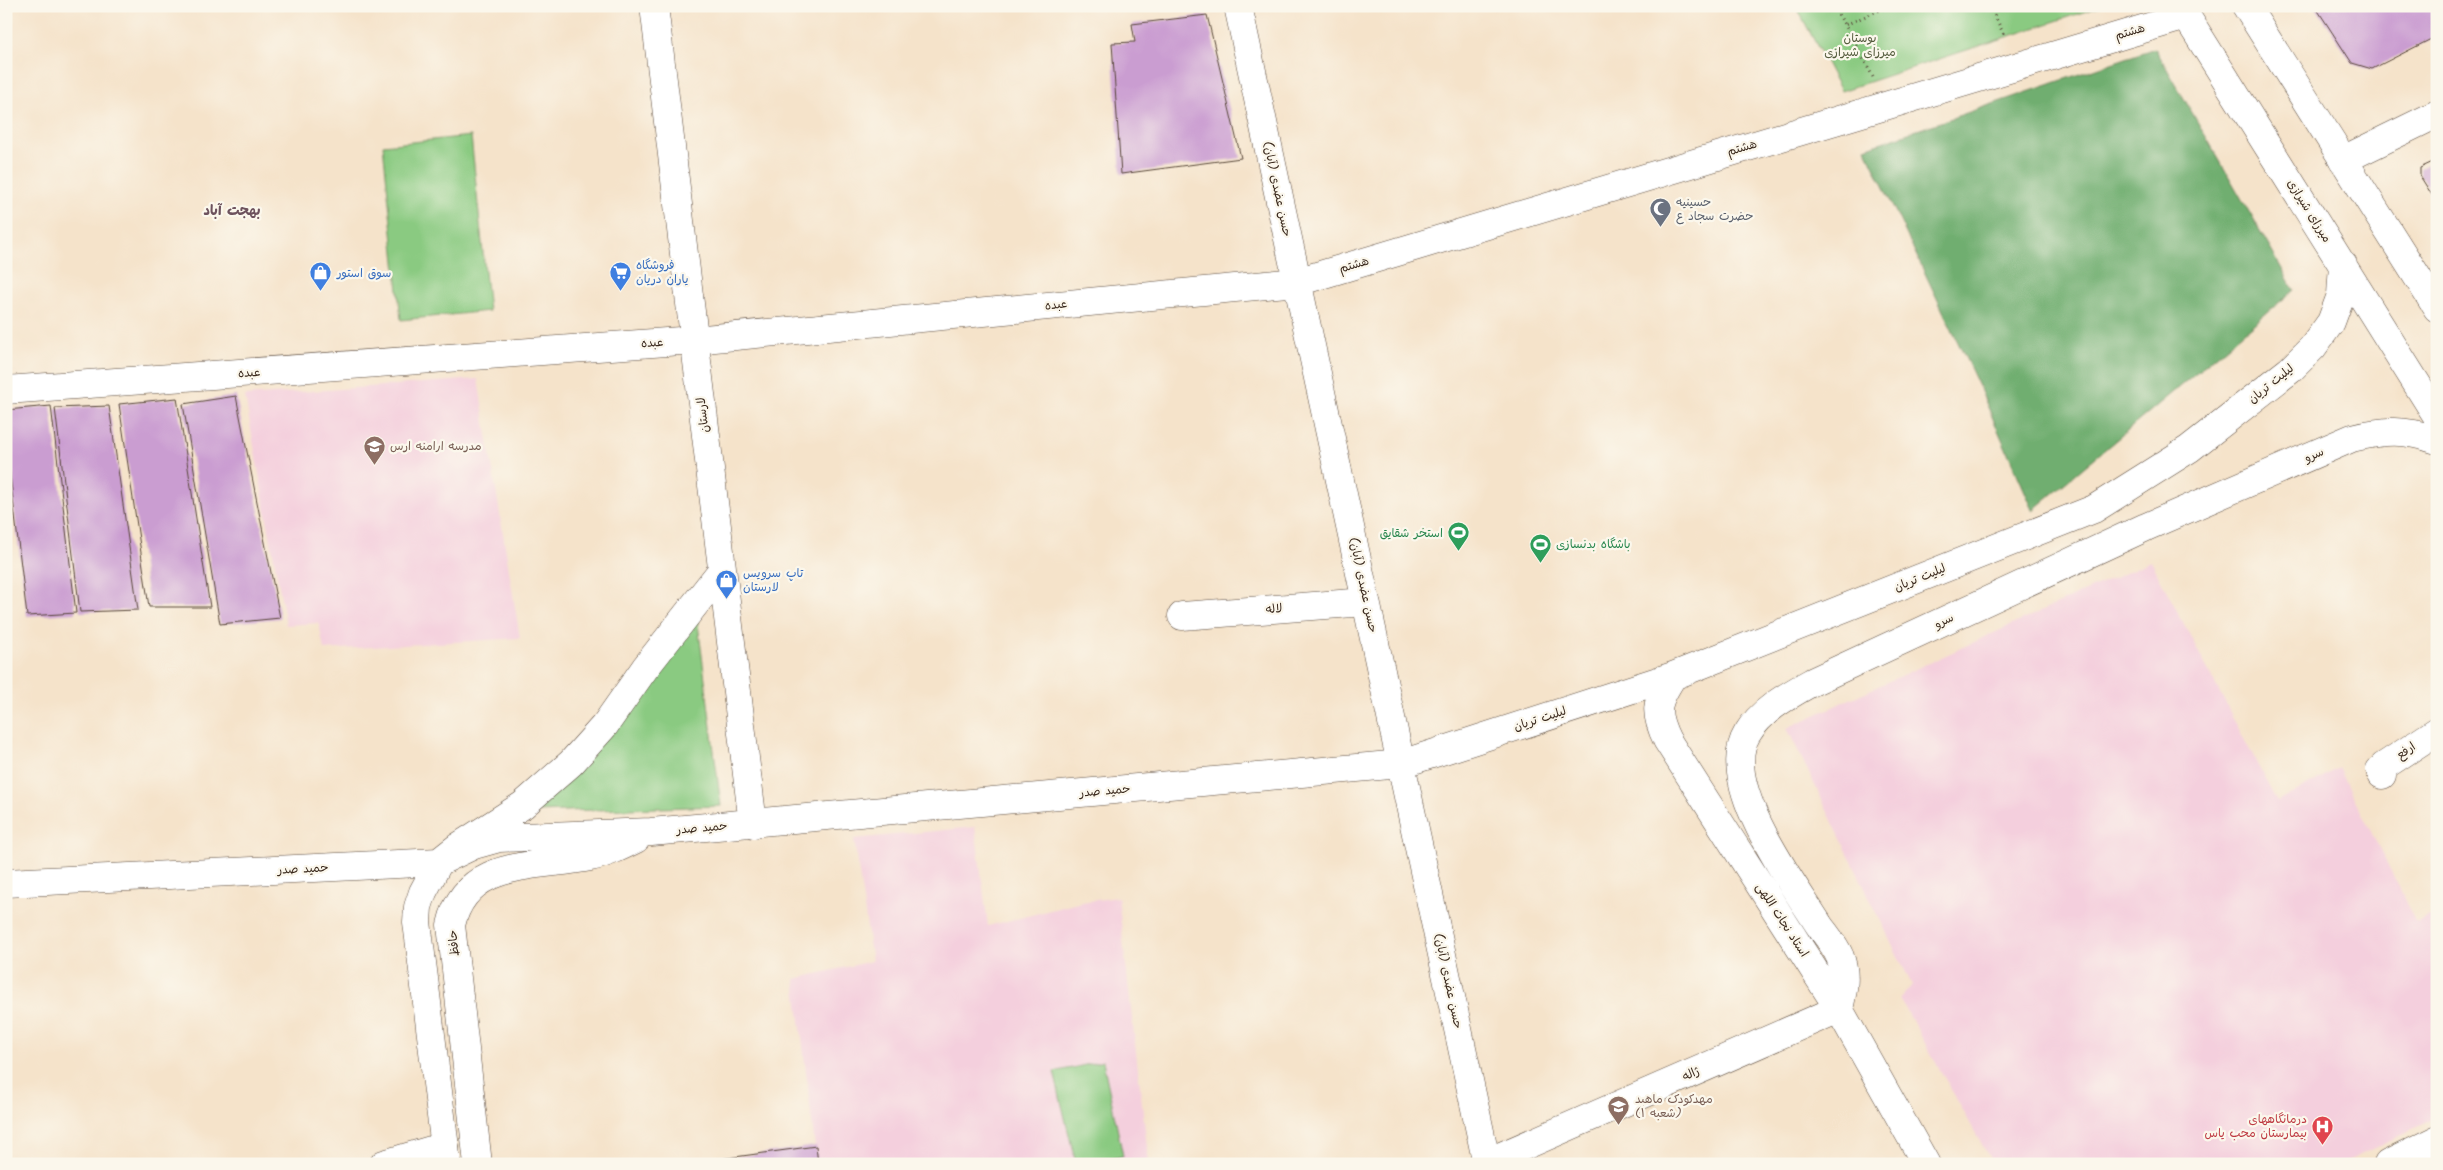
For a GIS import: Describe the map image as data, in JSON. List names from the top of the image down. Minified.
{"streets":{"street":["هشتم","حسن عضدی (آبان)","میرزای شیرازی","عبده","لیلیت تریان","لارستان","سرو","لاله","ارفع","حمید صدر","استاد نجات اللهی","حافظ","ژاله"]},"crossings":[["هشتم","حسن عضدی (آبان)"],["هشتم","میرزای شیرازی"],["هشتم","عبده"],["حسن عضدی (آبان)","عبده"],["حسن عضدی (آبان)","لیلیت تریان"],["حسن عضدی (آبان)","لاله"],["حسن عضدی (آبان)","حمید صدر"],["حسن عضدی (آبان)","ژاله"],["میرزای شیرازی","لیلیت تریان"],["عبده","لارستان"],["لیلیت تریان","حمید صدر"],["لیلیت تریان","استاد نجات اللهی"],["لارستان","حمید صدر"],["سرو","استاد نجات اللهی"],["سرو","ژاله"],["حمید صدر","حافظ"],["استاد نجات اللهی","ژاله"]],"districts":["بهجت آباد"],"parks":["بوستان میرزای شیرازی"],"places":{"mosque":["حسینیه حضرت سجاد ع"],"supermarket":["فروشگاه یاران دریان"],"shop":["سوق استور","تاپ سرویس لارستان"],"school or university":["مدرسه ارامنه ارس","مهدکودک ماهبد (شعبه ۱)"],"sports":["استخر شقایق","باشگاه بدنسازی"],"hospital":["درمانگاههای بیمارستان محب یاس"]}}
